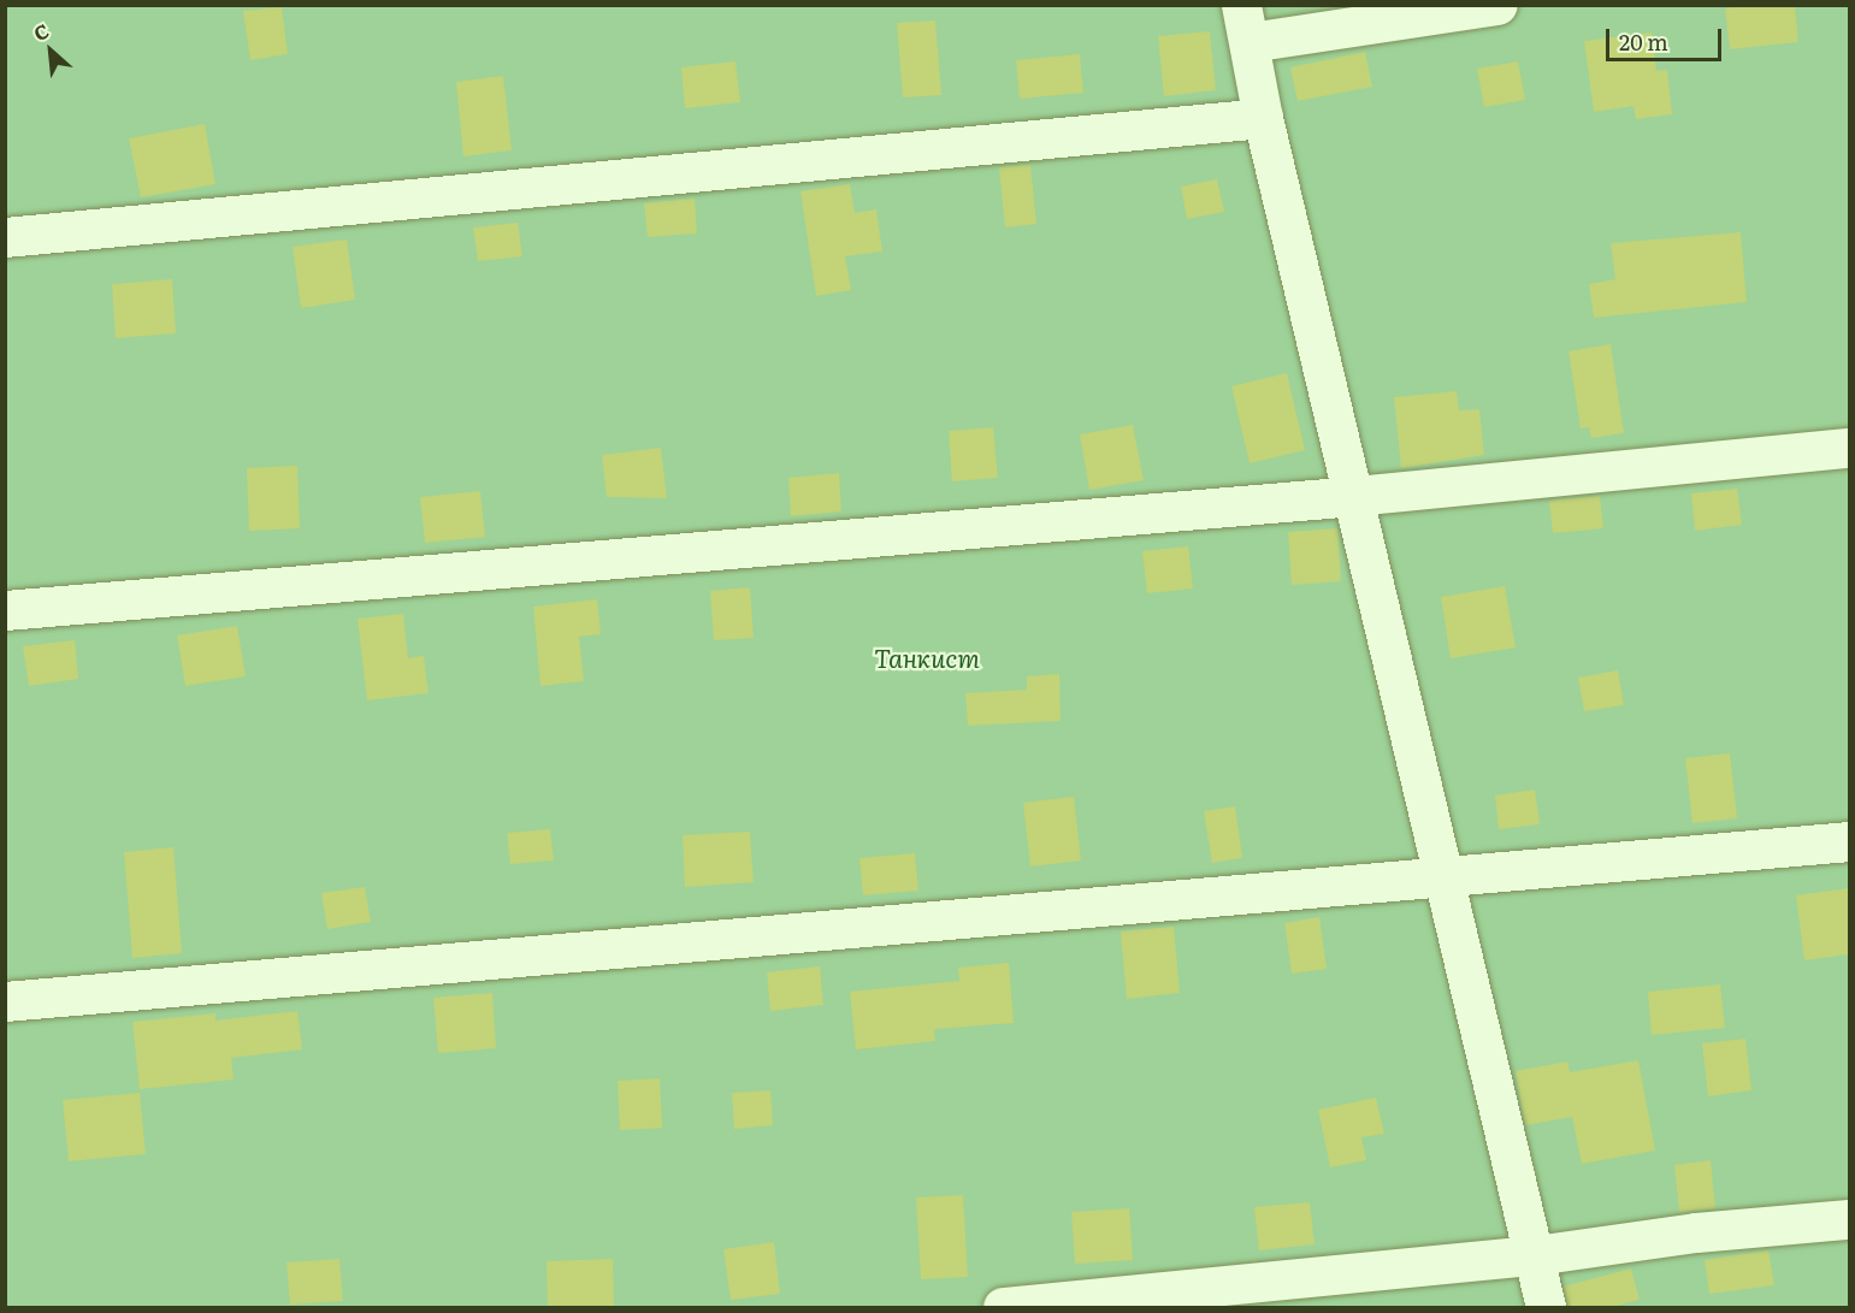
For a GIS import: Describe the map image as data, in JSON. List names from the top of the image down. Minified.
{"parks":["Танкист"],"scale_bar":"20 m","north":"top left"}
